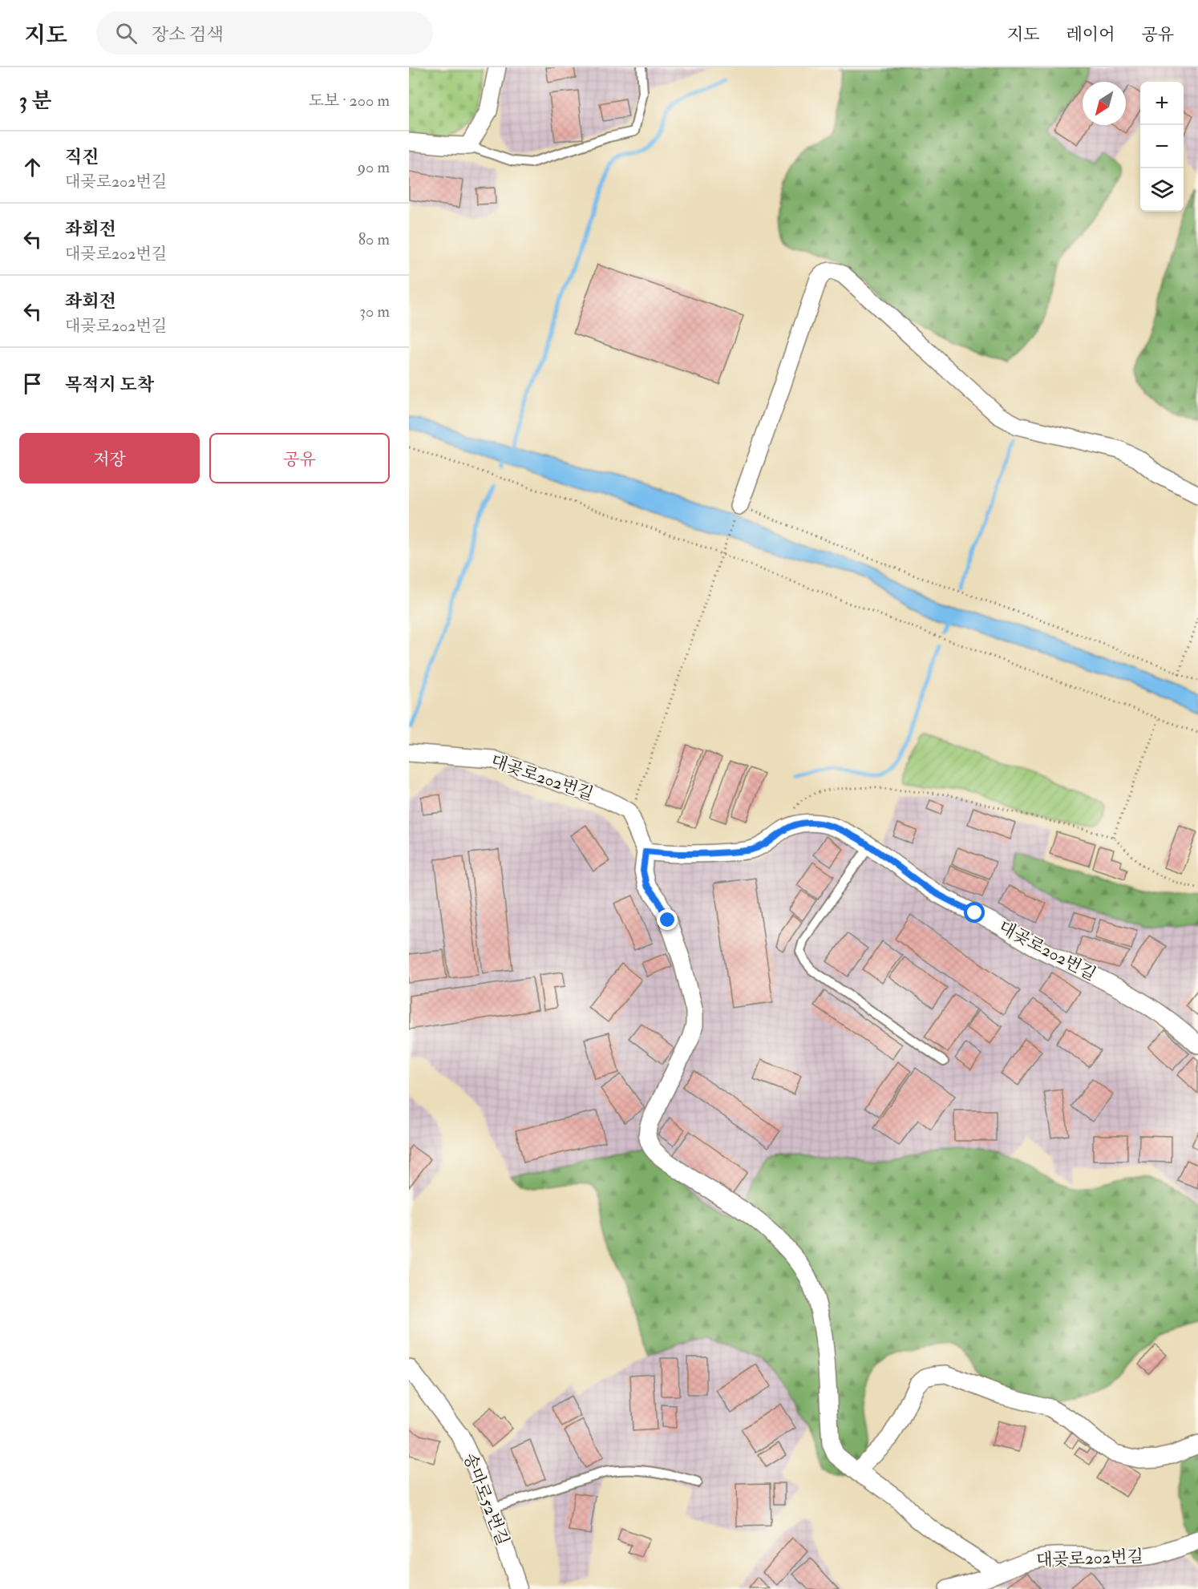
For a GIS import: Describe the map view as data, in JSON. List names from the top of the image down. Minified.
{"streets":{"street":["대곶로202번길","송마로52번길"]},"north":"bottom left","page":{"header":"지도","search":"장소 검색","nav":["지도","레이어","공유"],"heading":["3 분","도보 · 200 m"],"map_buttons":["+","−"],"list":[["직진","대곶로202번길","90 m"],["좌회전","대곶로202번길","80 m"],["좌회전","대곶로202번길","30 m"],"목적지 도착"],"buttons":["저장","공유"]}}
